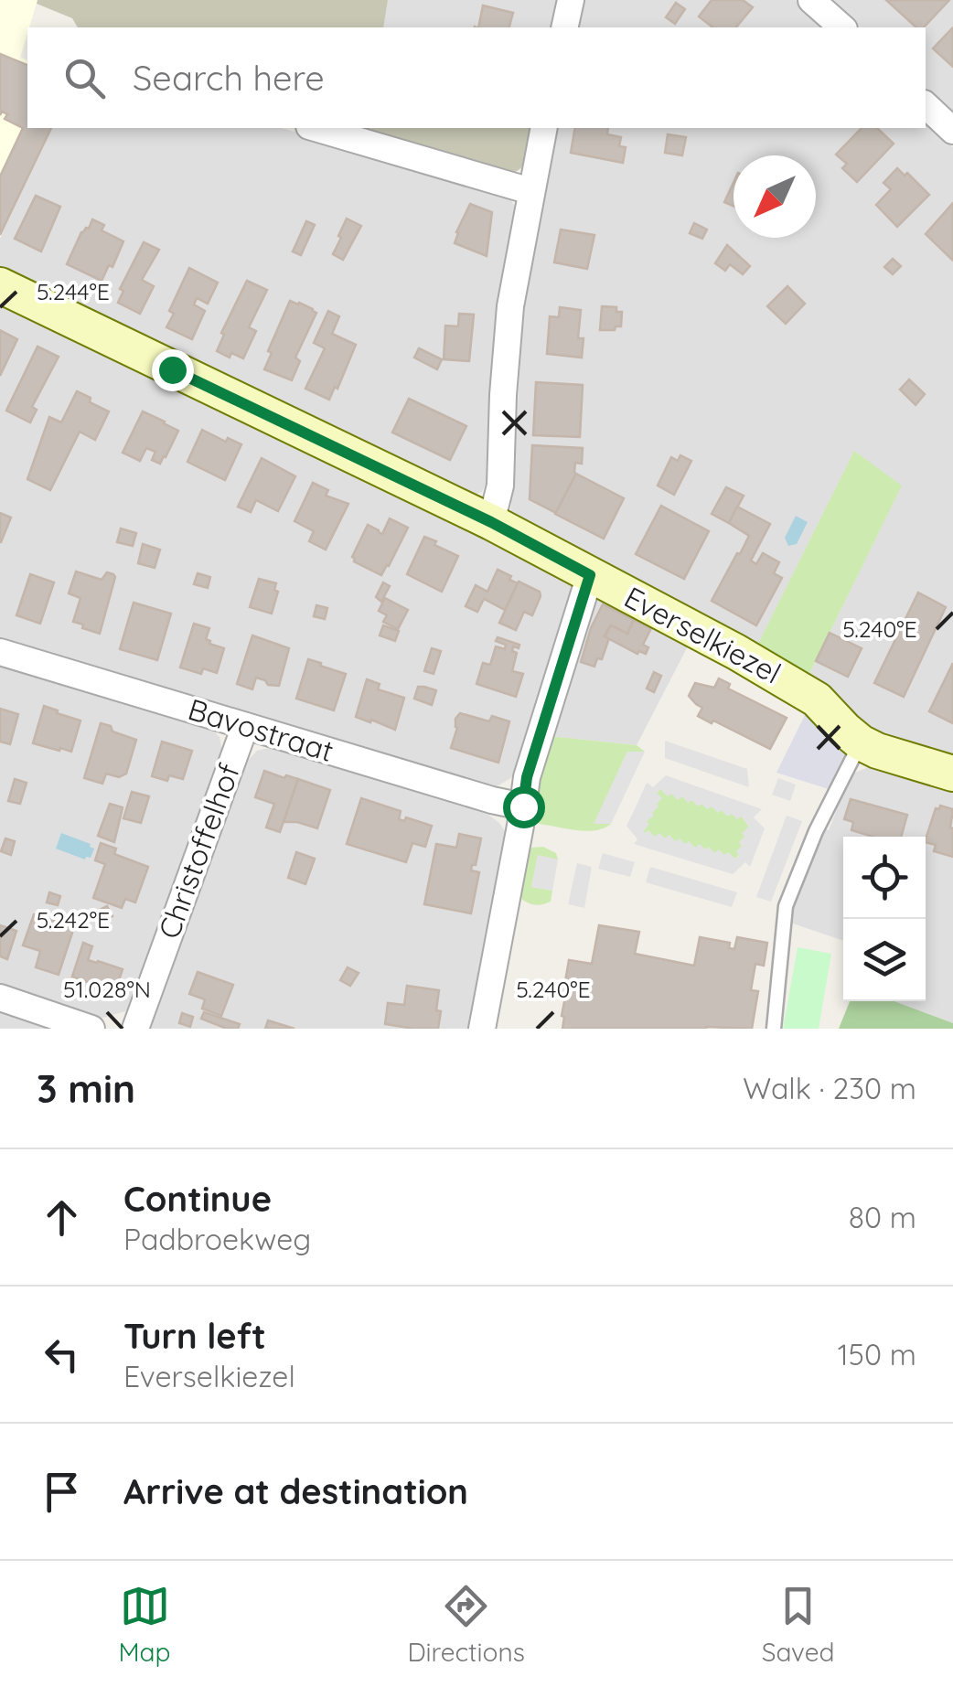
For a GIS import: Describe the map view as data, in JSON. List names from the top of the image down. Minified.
{"streets":{"street":["Everselkiezel","Bavostraat","Christoffelhof"]},"crossings":[["Bavostraat","Christoffelhof"]],"north":"bottom left","page":{"search":"Search here","heading":["3 min","Walk · 230 m"],"list":[["Continue","Padbroekweg","80 m"],["Turn left","Everselkiezel","150 m"],"Arrive at destination"],"nav":["Map","Directions","Saved"]},"coordinates":["5.244°E","5.240°E","5.242°E","51.028°N"]}
